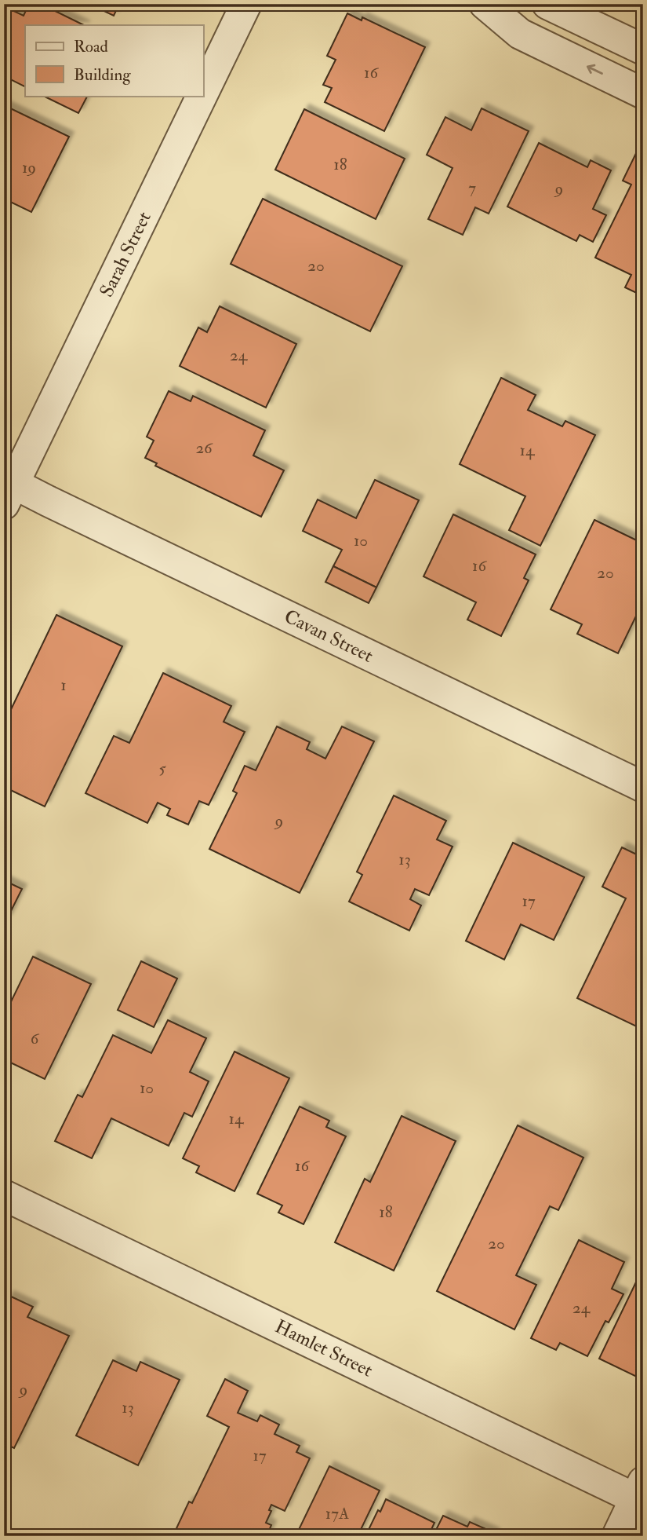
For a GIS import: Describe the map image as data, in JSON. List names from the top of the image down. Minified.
{"streets":{"street":["Sarah Street","Cavan Street","Hamlet Street"]},"crossings":[["Sarah Street","Cavan Street"]],"house_numbers":["16","18","19","7","9","20","24","26","14","10","16","20","1","5","9","13","17","6","10","14","16","18","20","24","9","13","17","17A"],"legend":["Road","Building"]}
